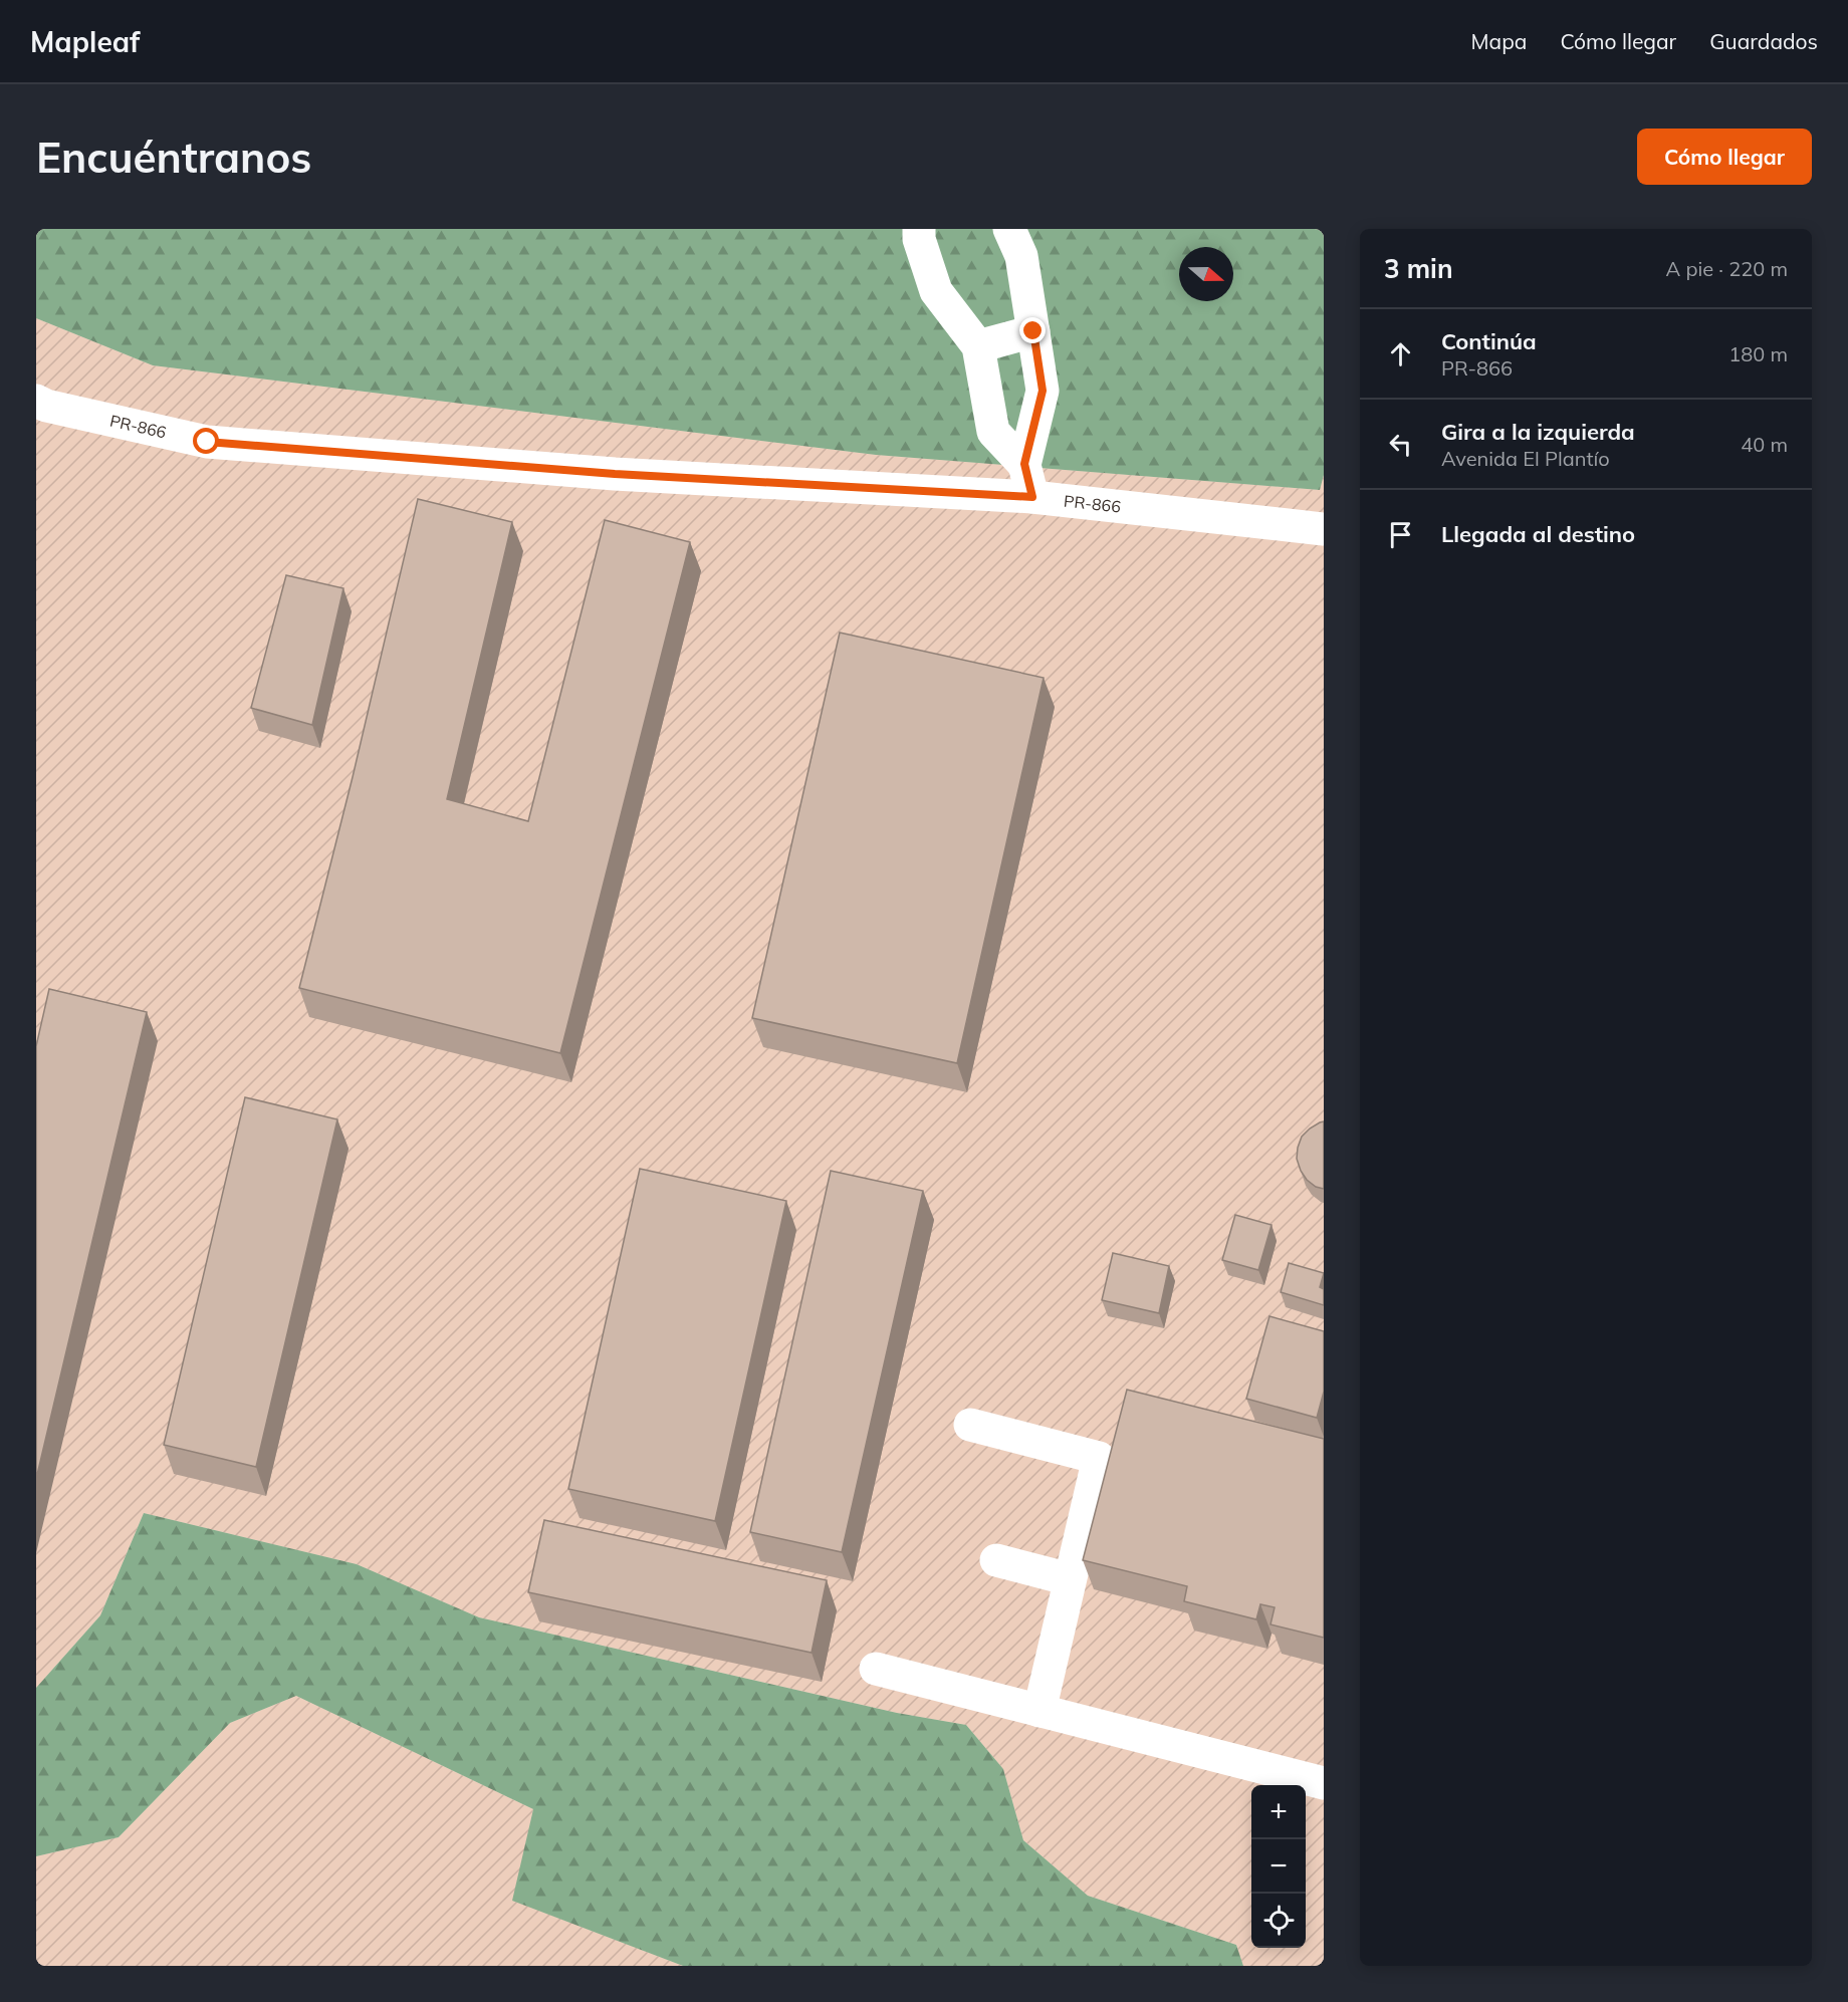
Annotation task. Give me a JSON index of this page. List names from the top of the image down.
{
  "streets": {
    "street": ["PR-866"]
  },
  "north": "right",
  "page": {
    "header": "Mapleaf",
    "nav": ["Mapa", "Cómo llegar", "Guardados"],
    "buttons": "Cómo llegar",
    "title": "Encuéntranos",
    "heading": ["3 min", "A pie · 220 m"],
    "list": [
      ["Continúa", "PR-866", "180 m"],
      ["Gira a la izquierda", "Avenida El Plantío", "40 m"],
      "Llegada al destino"
    ],
    "map_buttons": ["+", "−"]
  }
}
